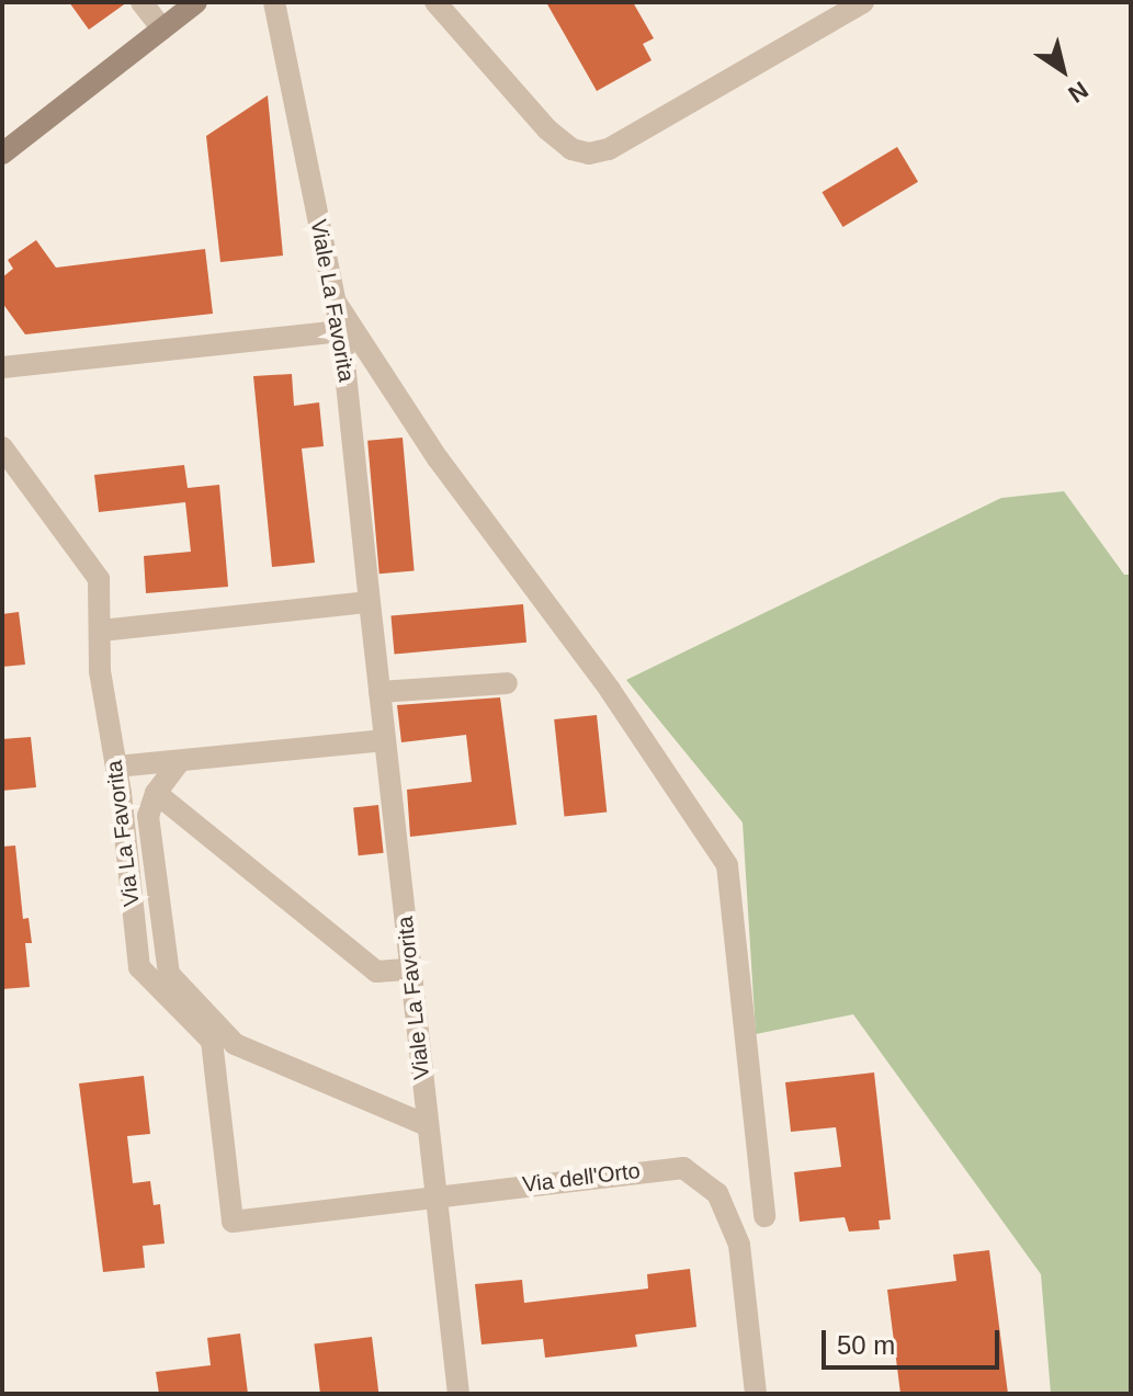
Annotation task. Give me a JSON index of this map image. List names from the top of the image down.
{
  "streets": {
    "street": ["Viale La Favorita", "Via La Favorita", "Via dell'Orto"]
  },
  "crossings": [
    ["Viale La Favorita", "Via dell'Orto"],
    ["Via La Favorita", "Via dell'Orto"]
  ],
  "scale_bar": "50 m",
  "north": "bottom right"
}
